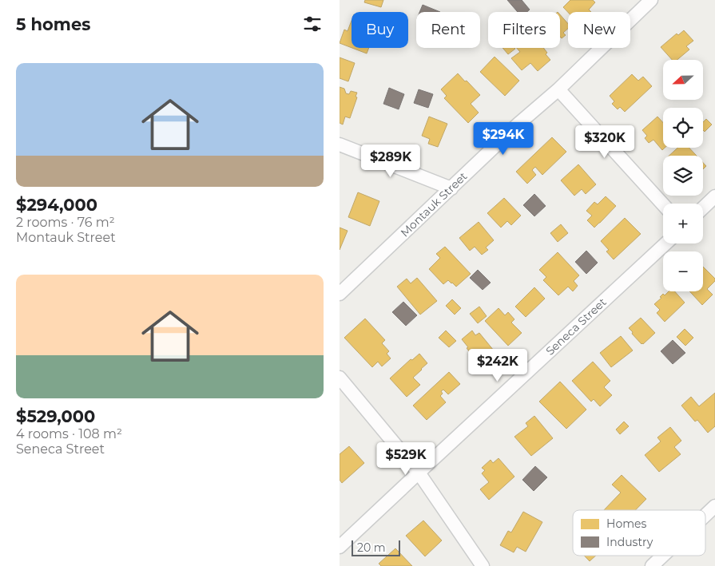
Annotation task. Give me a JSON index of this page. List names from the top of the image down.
{
  "streets": {
    "street": ["Montauk Street", "Seneca Street"]
  },
  "legend": ["Homes", "Industry"],
  "scale_bar": "20 m",
  "north": "left",
  "page": {
    "heading": "5 homes",
    "chip": [
      "Buy",
      "Rent",
      "Filters",
      "New"
    ],
    "list": [
      {
        "name": "$294,000",
        "note": "2 rooms · 76 m² · Montauk Street"
      },
      {
        "name": "$529,000",
        "note": "4 rooms · 108 m² · Seneca Street"
      }
    ],
    "map_buttons": ["+", "−"],
    "price": [
      "$294K",
      "$320K",
      "$289K",
      "$242K",
      "$529K"
    ],
    "scale": "20 m"
  }
}
